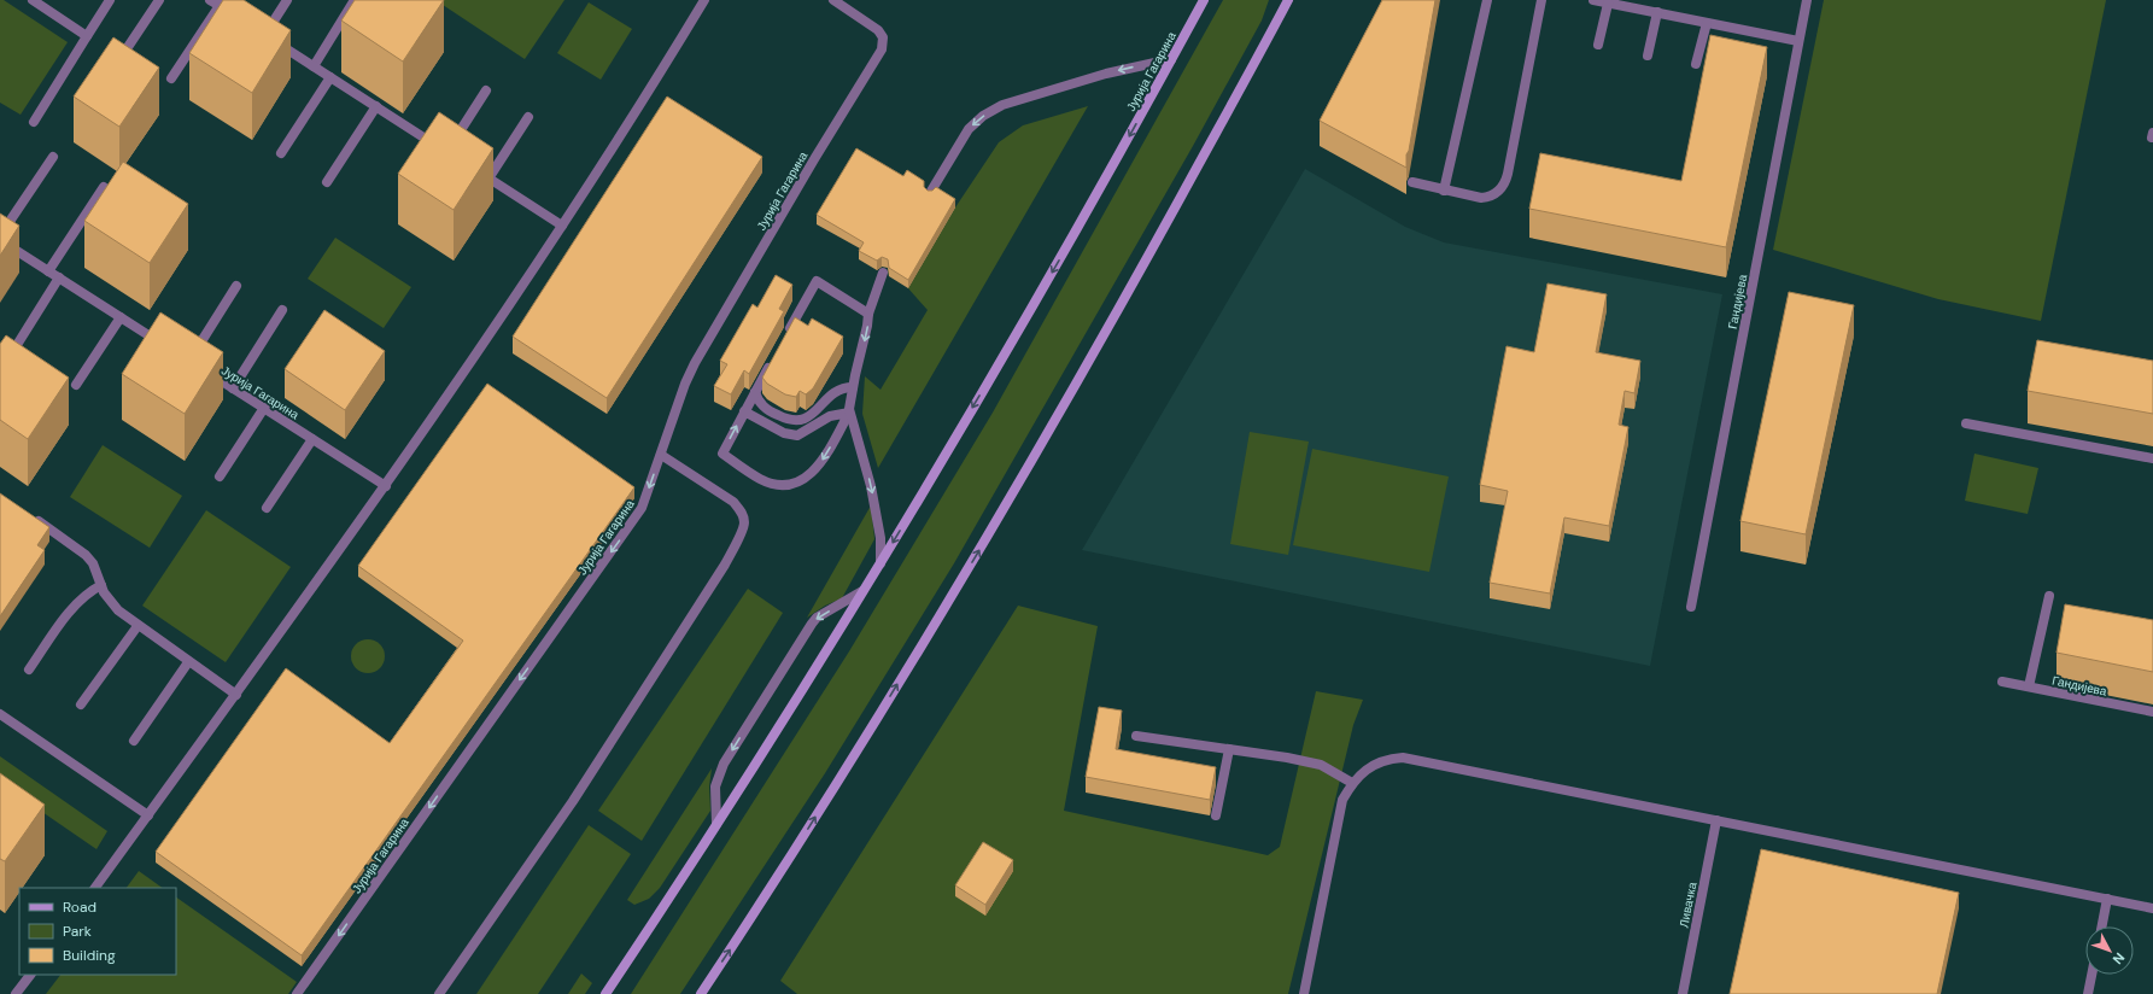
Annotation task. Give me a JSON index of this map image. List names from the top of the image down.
{
  "streets": {
    "main road": ["Јурија Гагарина"],
    "street": ["Гандијева", "Ливачка"]
  },
  "one_way": ["Јурија Гагарина"],
  "legend": ["Road", "Park", "Building"],
  "north": "bottom right"
}
